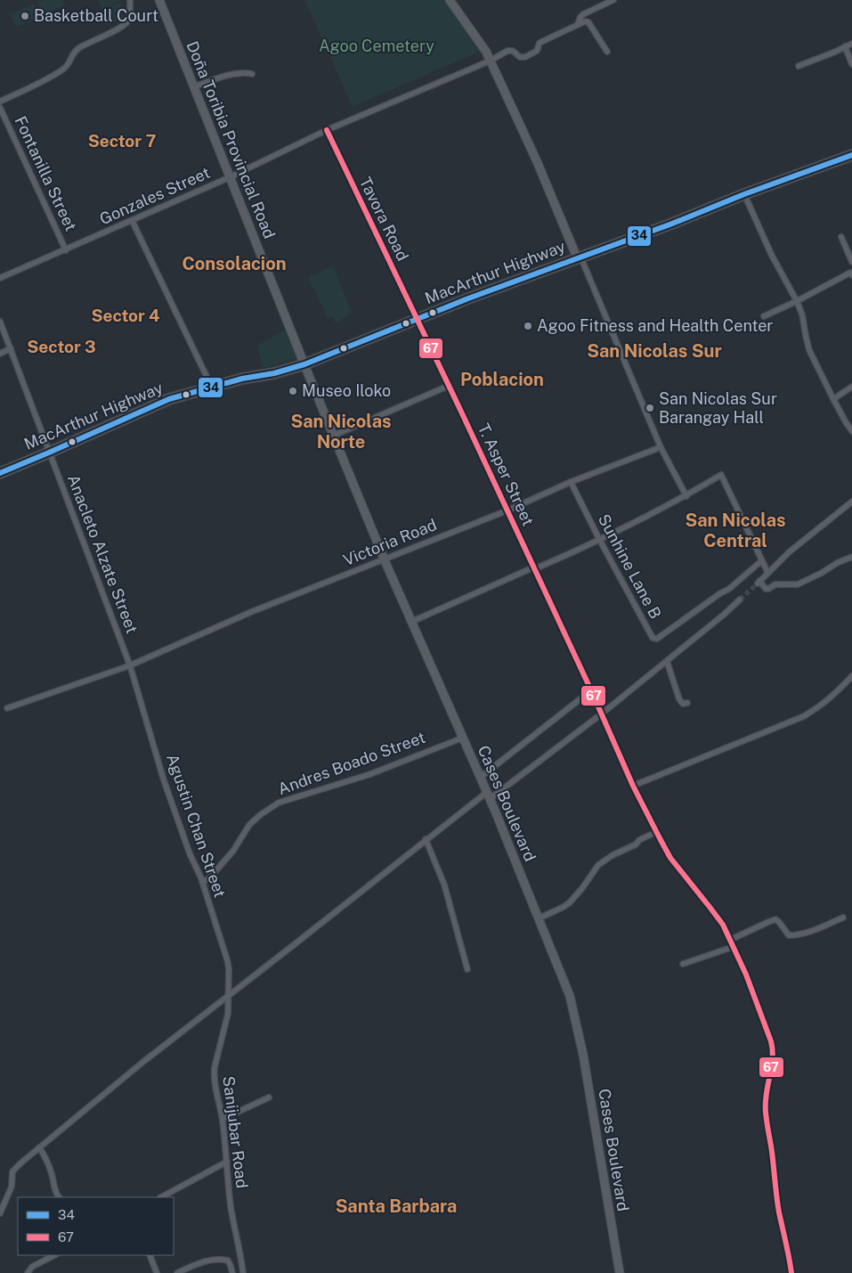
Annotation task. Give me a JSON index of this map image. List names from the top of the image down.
{
  "streets": {
    "highway": ["MacArthur Highway"],
    "street": [
      "Doña Toribia Provincial Road",
      "Fontanilla Street",
      "Gonzales Street",
      "Tavora Road",
      "T. Asper Street",
      "Victoria Road",
      "Anacleto Alzate Street",
      "Sunhine Lane B",
      "Andres Boado Street",
      "Cases Boulevard",
      "Agustin Chan Street",
      "Sanijubar Road"
    ]
  },
  "crossings": [
    ["Doña Toribia Provincial Road", "Gonzales Street"],
    ["Doña Toribia Provincial Road", "MacArthur Highway"],
    ["Doña Toribia Provincial Road", "Cases Boulevard"],
    ["Fontanilla Street", "Gonzales Street"],
    ["Gonzales Street", "Tavora Road"],
    ["Tavora Road", "MacArthur Highway"],
    ["Tavora Road", "T. Asper Street"],
    ["MacArthur Highway", "T. Asper Street"],
    ["MacArthur Highway", "Anacleto Alzate Street"],
    ["MacArthur Highway", "Cases Boulevard"],
    ["T. Asper Street", "Victoria Road"],
    ["Victoria Road", "Anacleto Alzate Street"],
    ["Victoria Road", "Sunhine Lane B"],
    ["Victoria Road", "Cases Boulevard"],
    ["Victoria Road", "Agustin Chan Street"],
    ["Anacleto Alzate Street", "Agustin Chan Street"],
    ["Andres Boado Street", "Cases Boulevard"],
    ["Andres Boado Street", "Agustin Chan Street"],
    ["Agustin Chan Street", "Sanijubar Road"]
  ],
  "districts": [
    "Sector 7",
    "Consolacion",
    "Sector 4",
    "Sector 3",
    "San Nicolas Sur",
    "Poblacion",
    "San Nicolas Norte",
    "San Nicolas Central",
    "Santa Barbara"
  ],
  "parks": ["Agoo Cemetery"],
  "places": [
    "Basketball Court",
    "Agoo Fitness and Health Center",
    "Museo Iloko",
    "San Nicolas Sur Barangay Hall"
  ],
  "lines": ["transit line 67", "transit line 34"],
  "legend": ["34", "67"]
}
